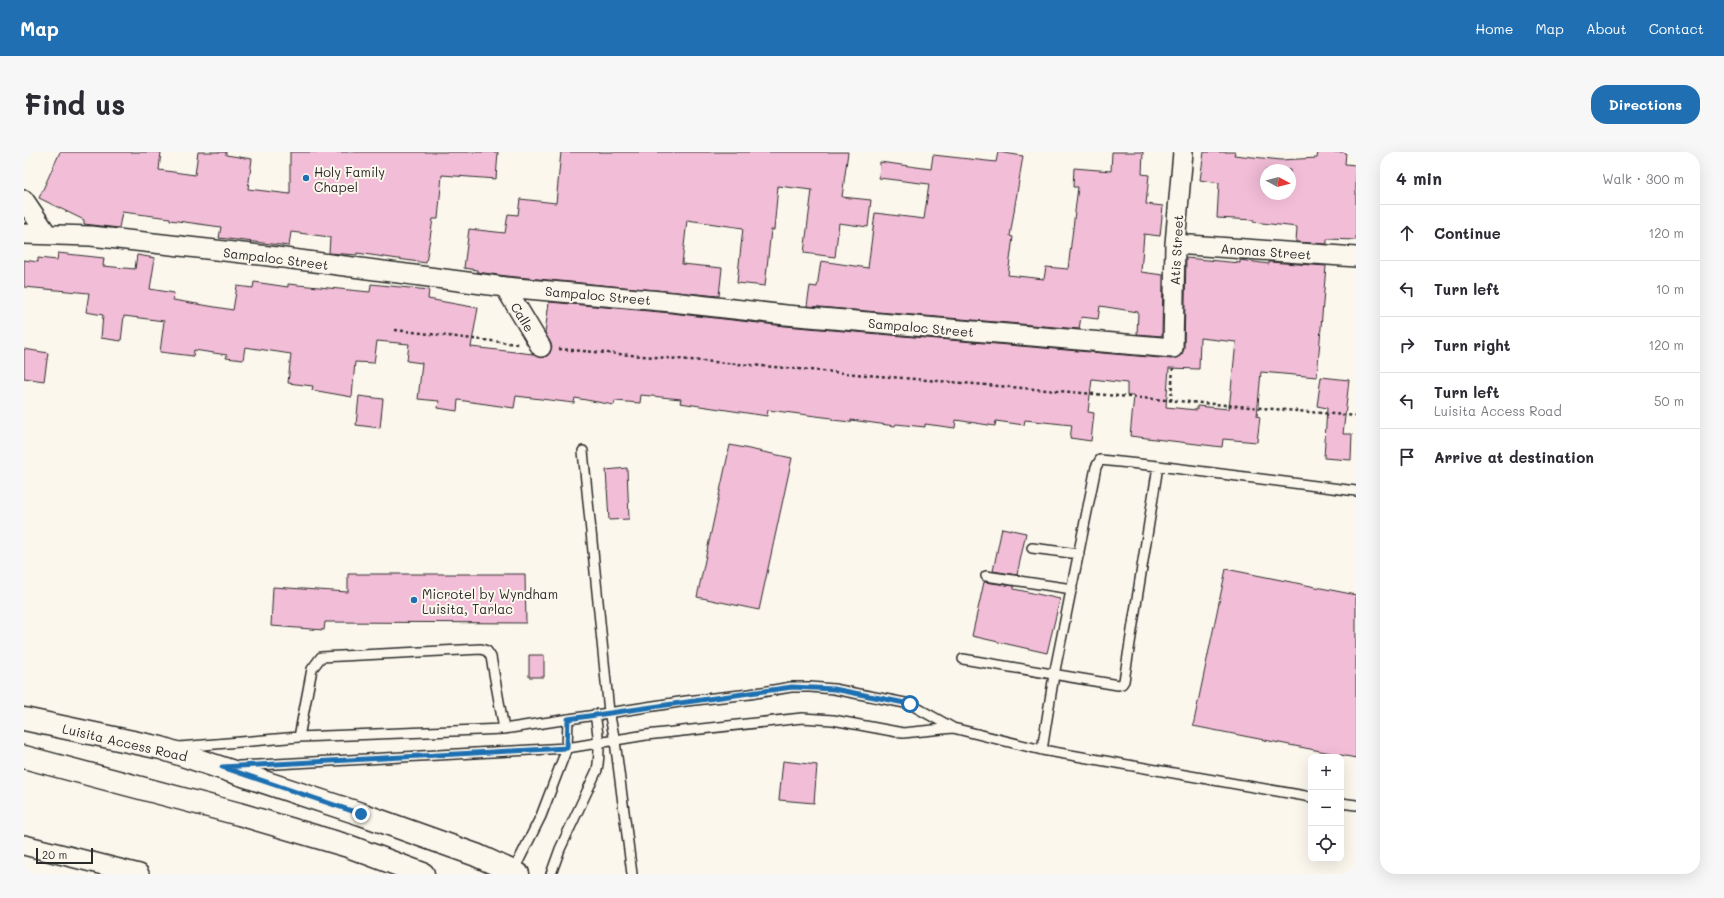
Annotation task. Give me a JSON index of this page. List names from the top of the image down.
{
  "streets": {
    "main road": ["Luisita Access Road"],
    "street": [
      "Atis Street",
      "Anonas Street",
      "Sampaloc Street",
      "Calle"
    ]
  },
  "crossings": [
    ["Atis Street", "Anonas Street"],
    ["Atis Street", "Sampaloc Street"],
    ["Sampaloc Street", "Calle"]
  ],
  "places": ["Holy Family Chapel", "Microtel by Wyndham Luisita, Tarlac"],
  "scale_bar": "20 m",
  "north": "right",
  "page": {
    "header": "Map",
    "nav": [
      "Home",
      "Map",
      "About",
      "Contact"
    ],
    "buttons": "Directions",
    "title": "Find us",
    "heading": ["4 min", "Walk · 300 m"],
    "list": [
      ["Continue", "120 m"],
      ["Turn left", "10 m"],
      ["Turn right", "120 m"],
      ["Turn left", "Luisita Access Road", "50 m"],
      "Arrive at destination"
    ],
    "map_buttons": ["+", "−"],
    "scale": "20 m"
  }
}
